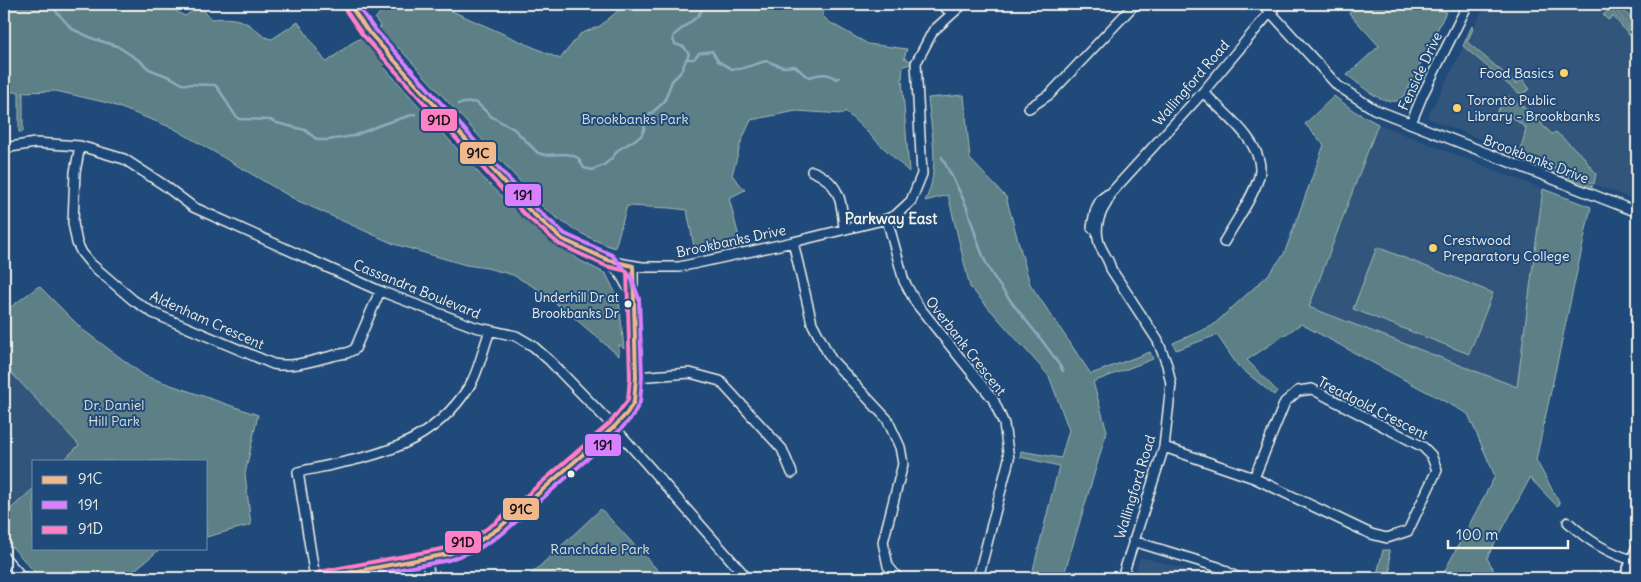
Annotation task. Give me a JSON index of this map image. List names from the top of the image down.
{
  "streets": {
    "street": [
      "Fenside Drive",
      "Wallingford Road",
      "Brookbanks Drive",
      "Cassandra Boulevard",
      "Aldenham Crescent",
      "Overbank Crescent",
      "Treadgold Crescent"
    ]
  },
  "crossings": [
    ["Fenside Drive", "Brookbanks Drive"],
    ["Wallingford Road", "Brookbanks Drive"],
    ["Wallingford Road", "Treadgold Crescent"],
    ["Brookbanks Drive", "Overbank Crescent"],
    ["Cassandra Boulevard", "Aldenham Crescent"]
  ],
  "districts": ["Parkway East"],
  "parks": ["Brookbanks Park", "Dr. Daniel Hill Park", "Ranchdale Park"],
  "places": [
    "Food Basics",
    "Toronto Public Library - Brookbanks",
    "Crestwood Preparatory College",
    "Underhill Dr at Brookbanks Dr"
  ],
  "lines": ["transit line 91C", "transit line 191", "transit line 91D"],
  "legend": ["91C", "191", "91D"],
  "scale_bar": "100 m"
}
